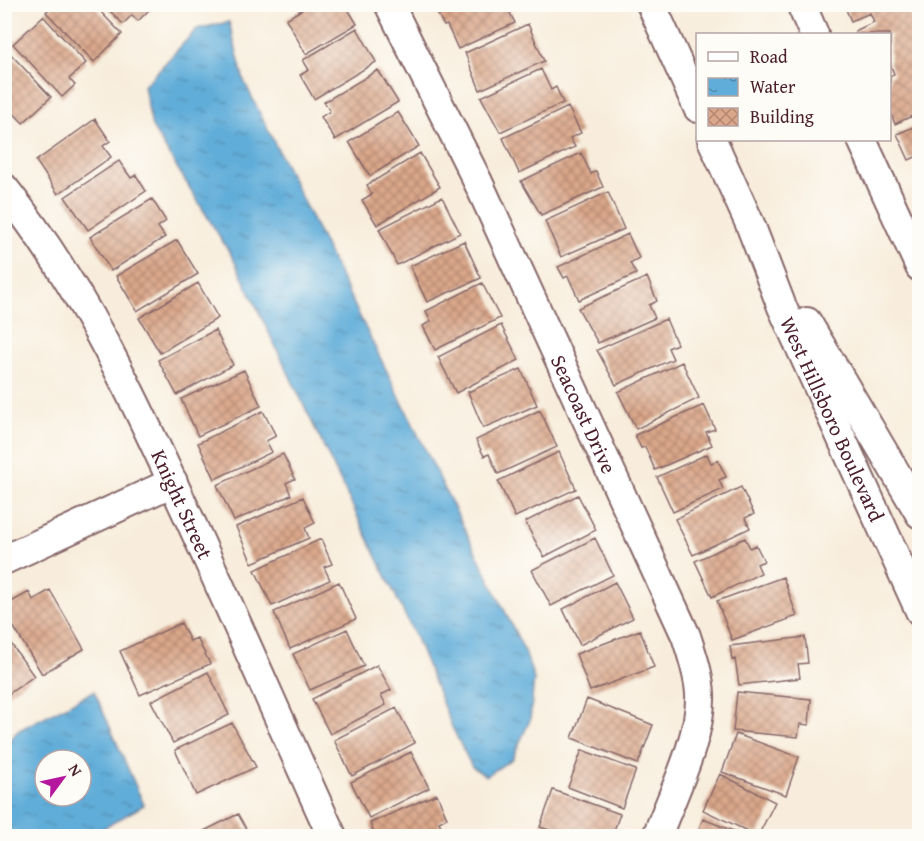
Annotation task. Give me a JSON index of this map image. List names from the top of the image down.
{
  "streets": {
    "street": ["Seacoast Drive", "West Hillsboro Boulevard", "Knight Street"]
  },
  "legend": ["Road", "Water", "Building"],
  "north": "top right"
}
